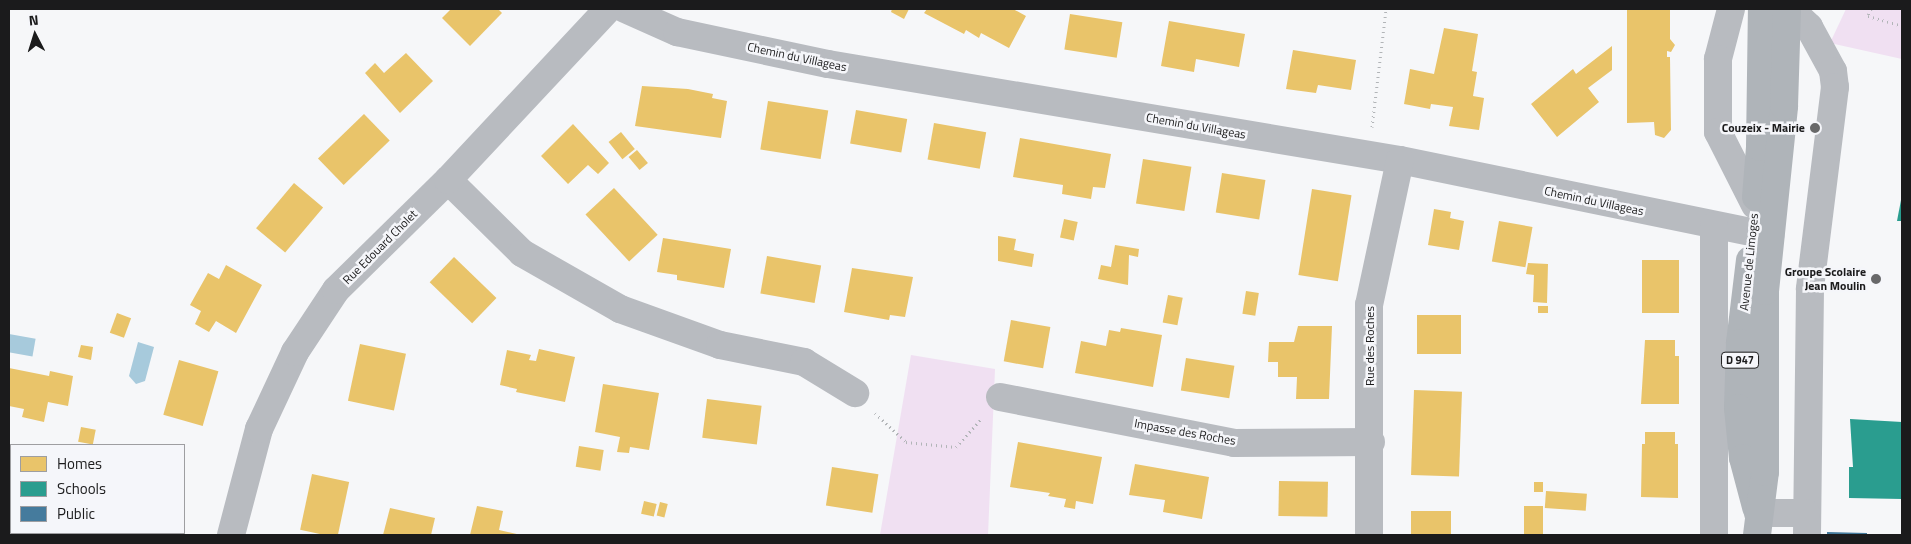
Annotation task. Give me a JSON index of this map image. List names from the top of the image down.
{
  "streets": {
    "main road": ["Avenue de Limoges", "D 947"],
    "street": [
      "Chemin du Villageas",
      "Rue Edouard Cholet",
      "Rue des Roches",
      "Impasse des Roches"
    ]
  },
  "crossings": [
    ["Chemin du Villageas", "Avenue de Limoges"],
    ["Chemin du Villageas", "Rue des Roches"],
    ["Chemin du Villageas", "D 947"],
    ["Avenue de Limoges", "D 947"],
    ["Rue des Roches", "Impasse des Roches"]
  ],
  "places": ["Couzeix - Mairie", "Groupe Scolaire Jean Moulin"],
  "legend": ["Homes", "Schools", "Public"],
  "north": "top"
}
